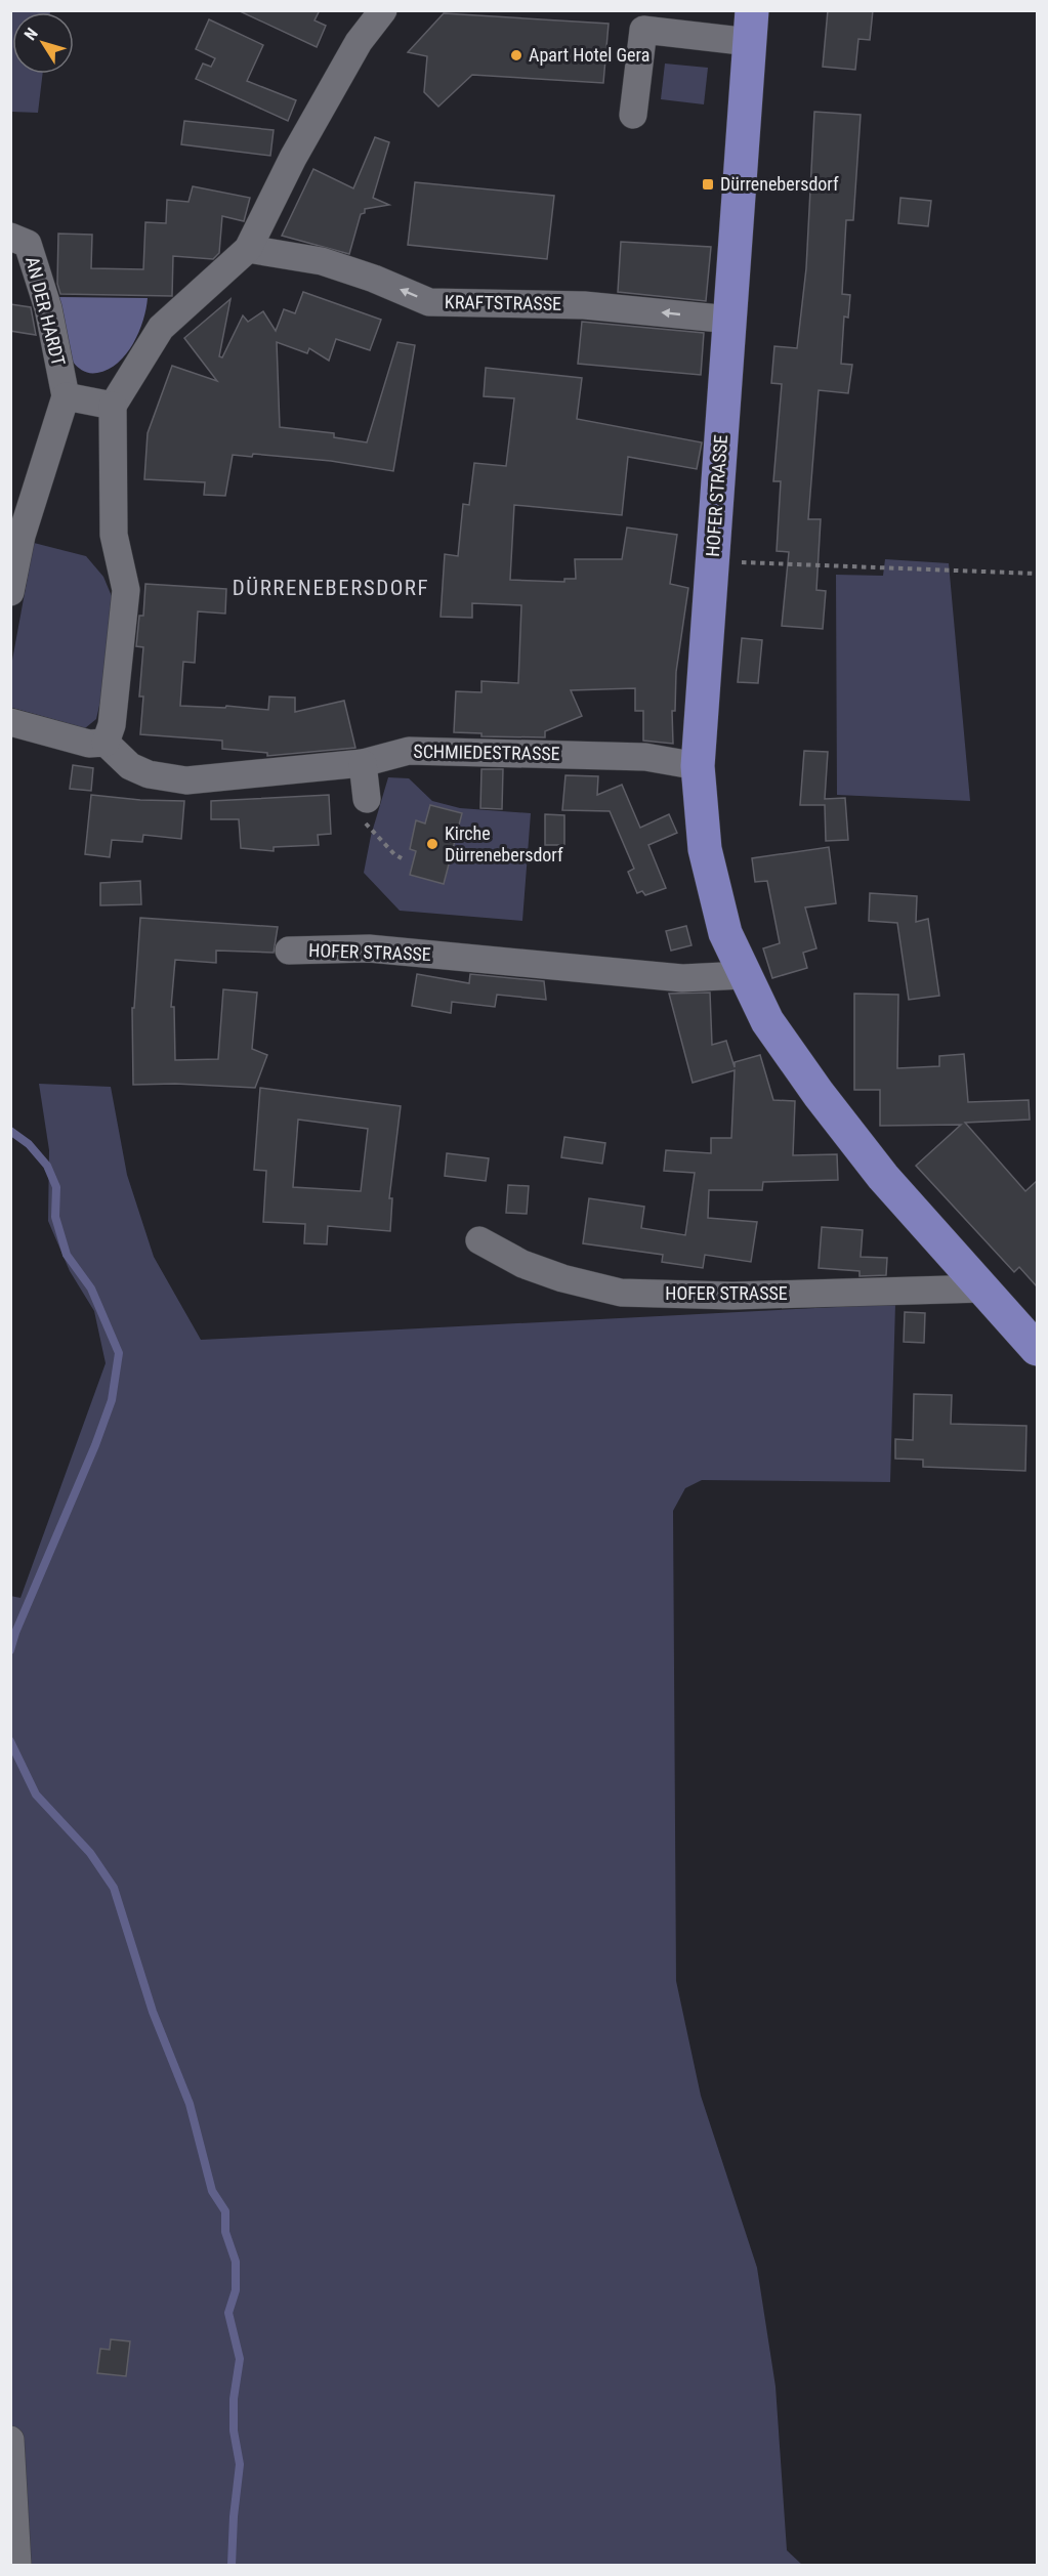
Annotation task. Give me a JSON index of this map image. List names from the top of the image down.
{
  "streets": {
    "main road": ["HOFER STRASSE"],
    "street": ["KRAFTSTRASSE", "AN DER HARDT", "SCHMIEDESTRASSE"]
  },
  "crossings": [
    ["KRAFTSTRASSE", "HOFER STRASSE"],
    ["HOFER STRASSE", "SCHMIEDESTRASSE"]
  ],
  "one_way": ["KRAFTSTRASSE"],
  "districts": ["DÜRRENEBERSDORF"],
  "places": {
    "other": ["Apart Hotel Gera", "Kirche Dürrenebersdorf"],
    "transit": ["Dürrenebersdorf"]
  },
  "north": "top left"
}
